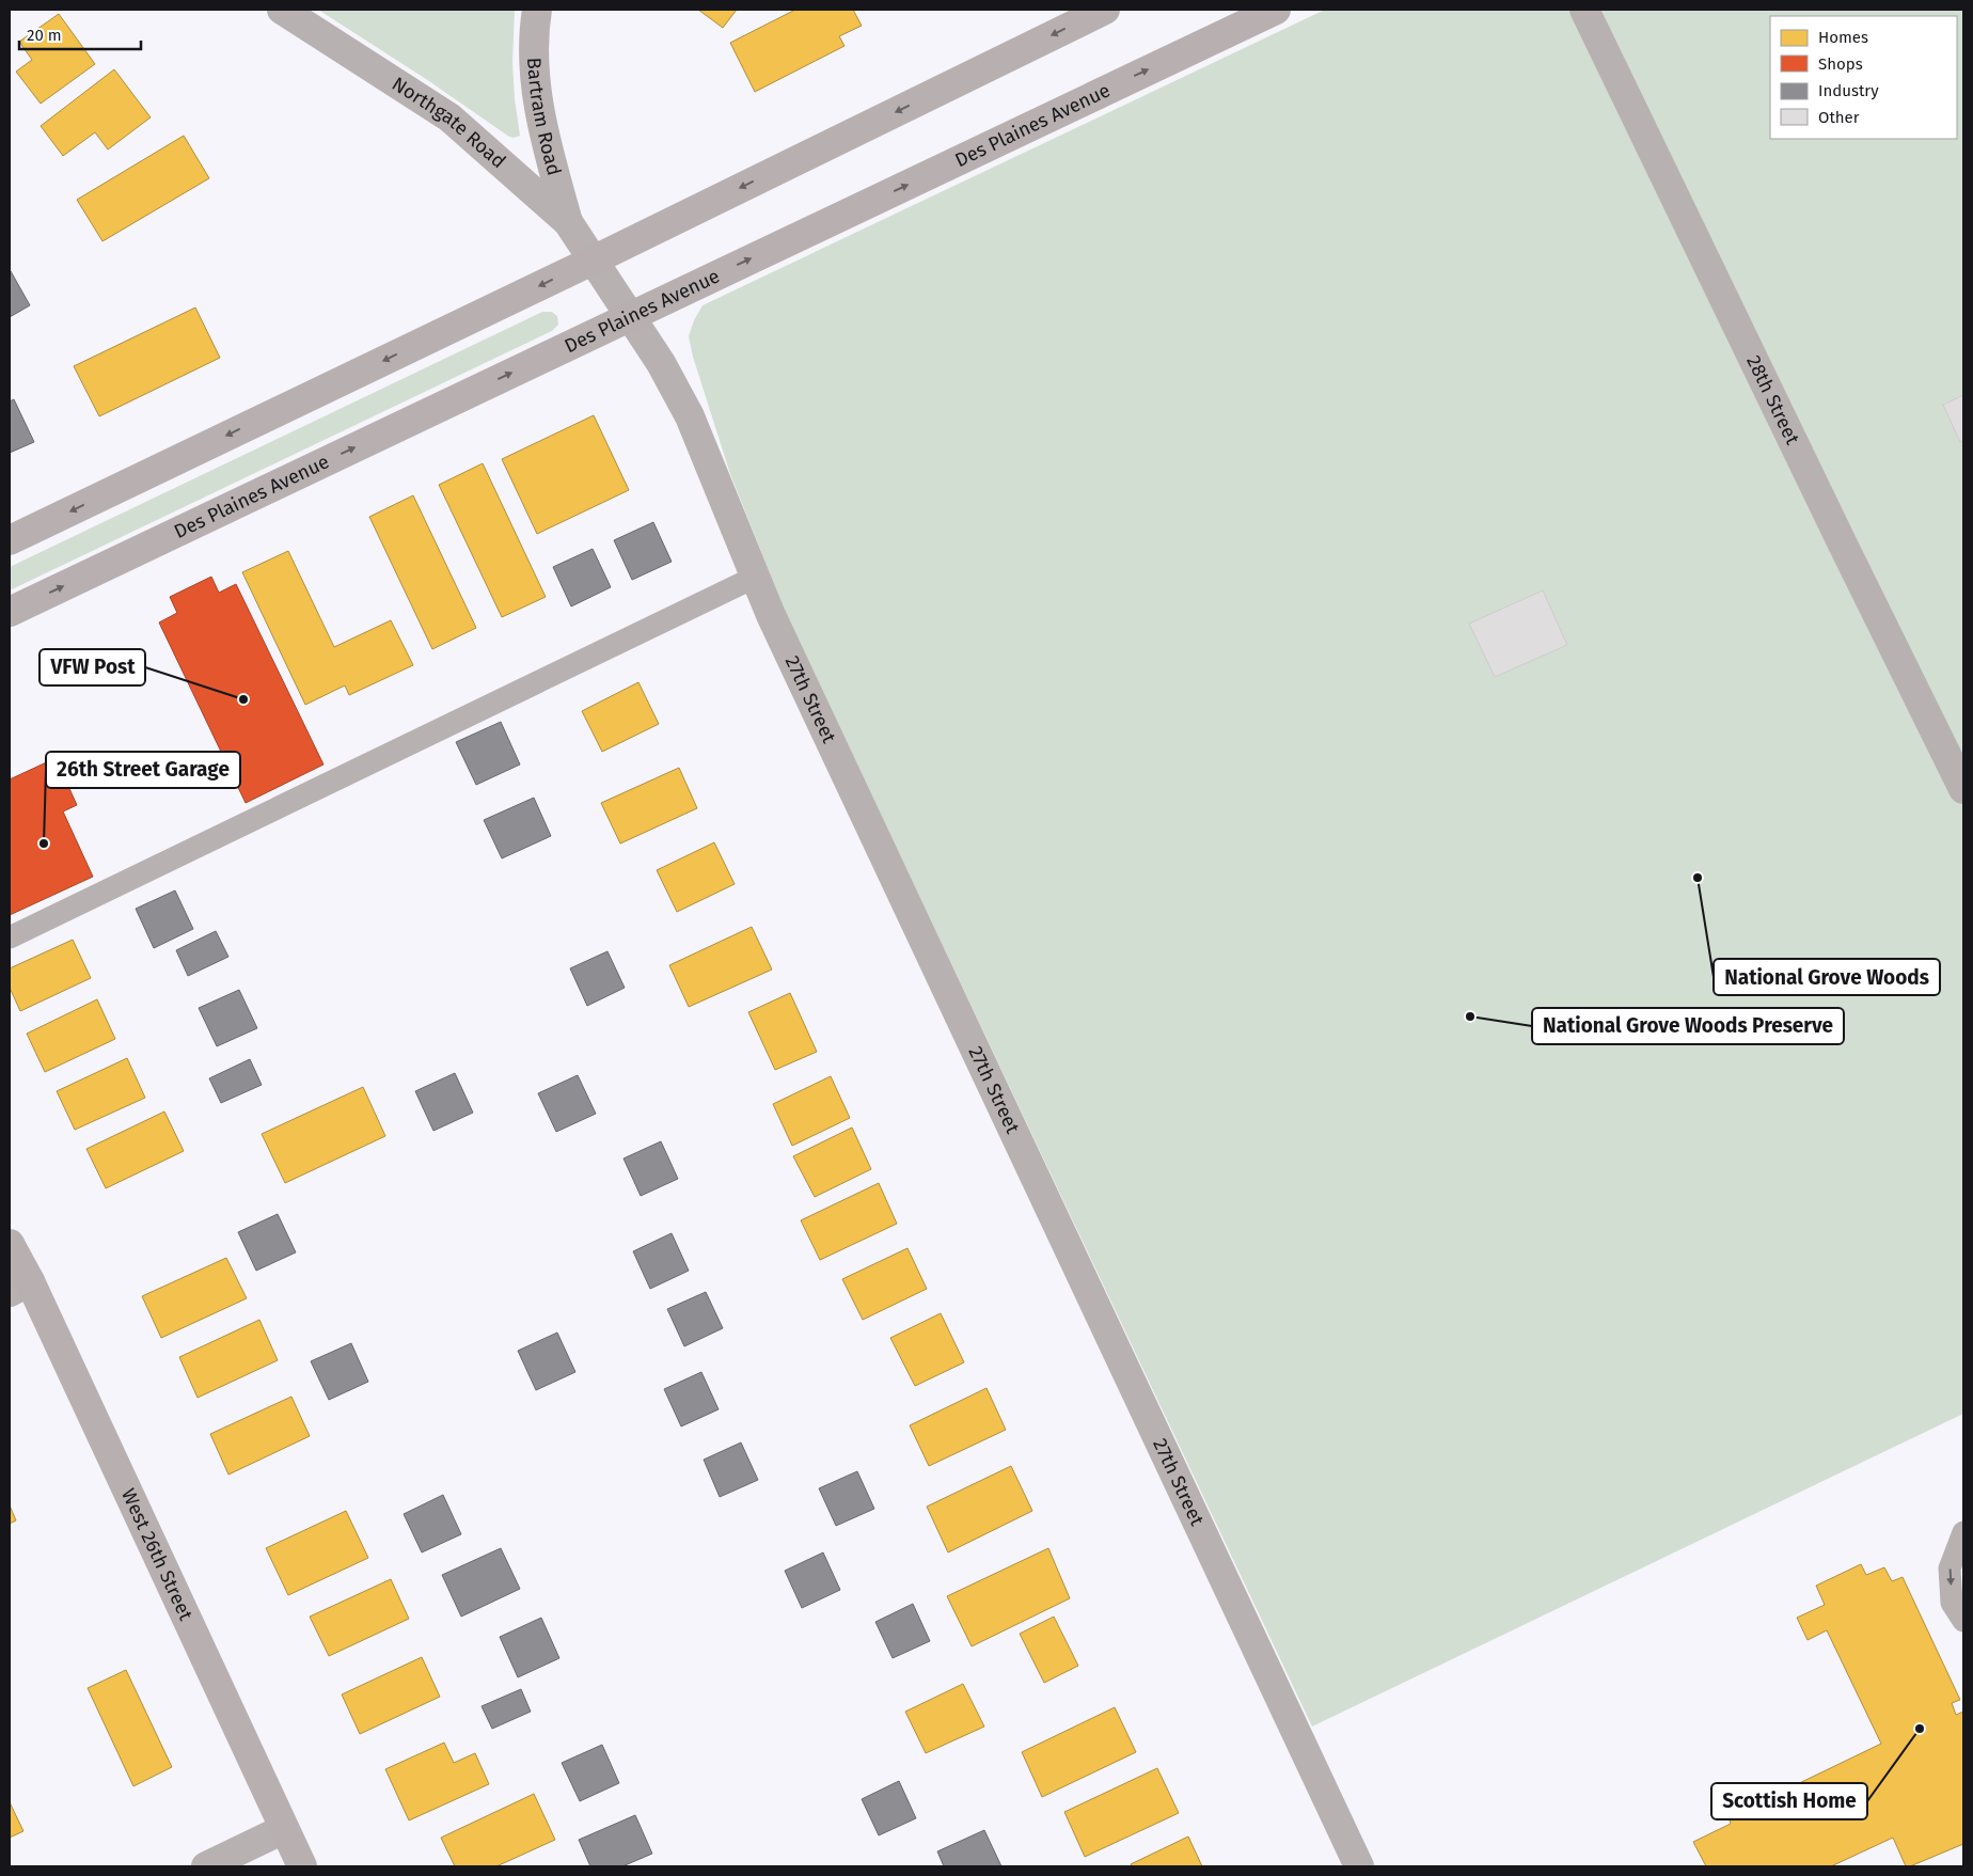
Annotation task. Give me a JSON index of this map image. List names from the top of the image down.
{
  "streets": {
    "street": [
      "Bartram Road",
      "Northgate Road",
      "Des Plaines Avenue",
      "28th Street",
      "27th Street",
      "West 26th Street"
    ]
  },
  "crossings": [
    ["Bartram Road", "Northgate Road"],
    ["Des Plaines Avenue", "27th Street"]
  ],
  "places": [
    "VFW Post",
    "26th Street Garage",
    "National Grove Woods",
    "National Grove Woods Preserve",
    "Scottish Home"
  ],
  "legend": [
    "Homes",
    "Shops",
    "Industry",
    "Other"
  ],
  "scale_bar": "20 m"
}
